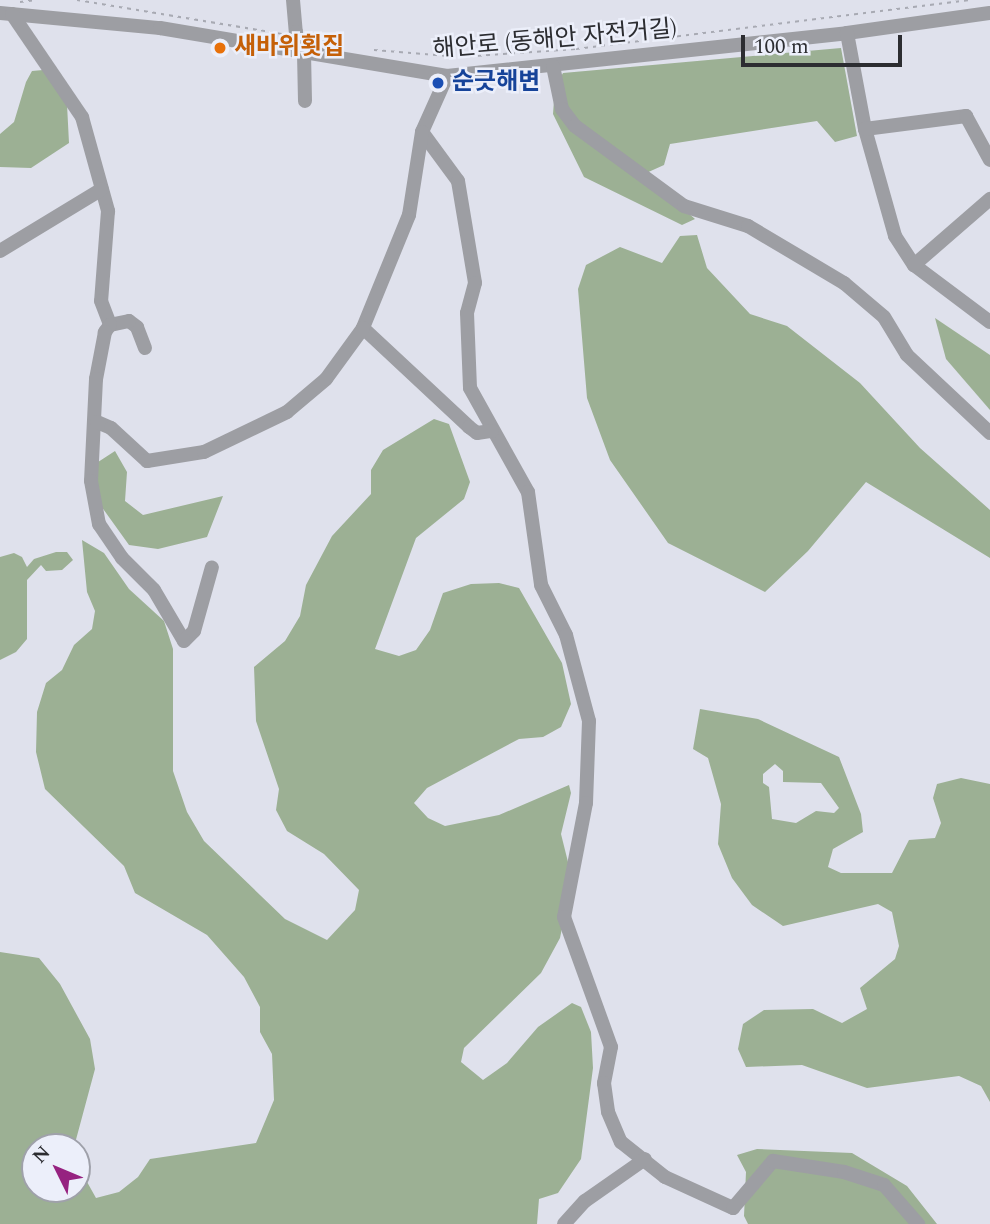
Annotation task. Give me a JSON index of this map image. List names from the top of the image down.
{
  "streets": {
    "street": ["해안로 (동해안 자전거길)"]
  },
  "places": ["새바위횟집", "순긋해변"],
  "scale_bar": "100 m",
  "north": "top left"
}
